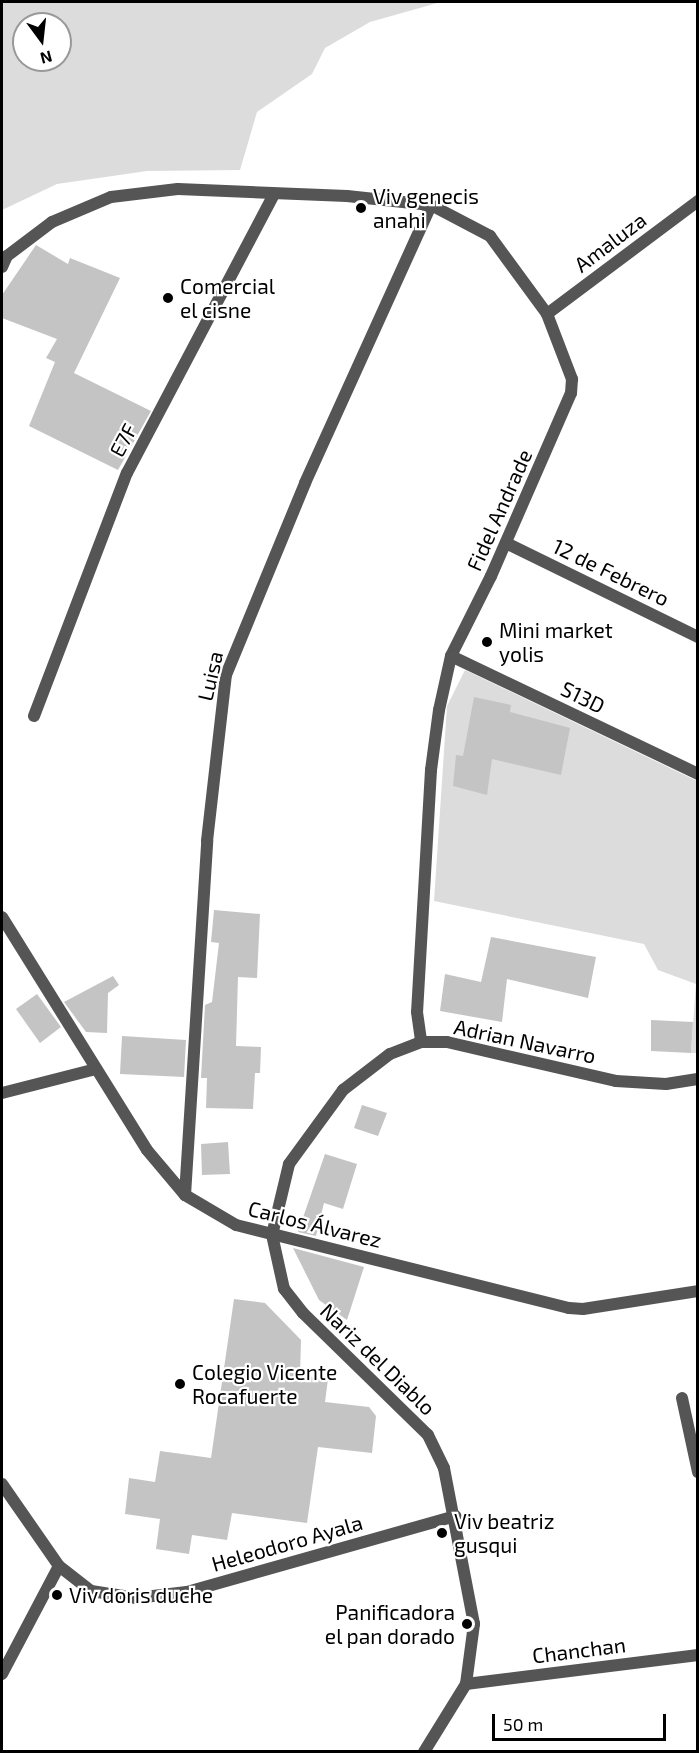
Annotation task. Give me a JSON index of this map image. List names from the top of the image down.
{
  "streets": {
    "street": [
      "Amaluza",
      "E7F",
      "Fidel Andrade",
      "12 de Febrero",
      "Luisa",
      "S13D",
      "Adrian Navarro",
      "Carlos Álvarez",
      "Nariz del Diablo",
      "Heleodoro Ayala",
      "Chanchan"
    ]
  },
  "crossings": [
    ["Amaluza", "Fidel Andrade"],
    ["E7F", "Fidel Andrade"],
    ["Fidel Andrade", "12 de Febrero"],
    ["Fidel Andrade", "Luisa"],
    ["Fidel Andrade", "S13D"],
    ["Fidel Andrade", "Adrian Navarro"],
    ["Luisa", "Carlos Álvarez"],
    ["Adrian Navarro", "Carlos Álvarez"],
    ["Adrian Navarro", "Nariz del Diablo"],
    ["Carlos Álvarez", "Nariz del Diablo"],
    ["Nariz del Diablo", "Heleodoro Ayala"],
    ["Nariz del Diablo", "Chanchan"]
  ],
  "places": [
    "Viv genecis anahi",
    "Comercial el cisne",
    "Mini market yolis",
    "Colegio Vicente Rocafuerte",
    "Viv beatriz gusqui",
    "Viv doris duche",
    "Panificadora el pan dorado"
  ],
  "scale_bar": "50 m",
  "north": "bottom"
}
